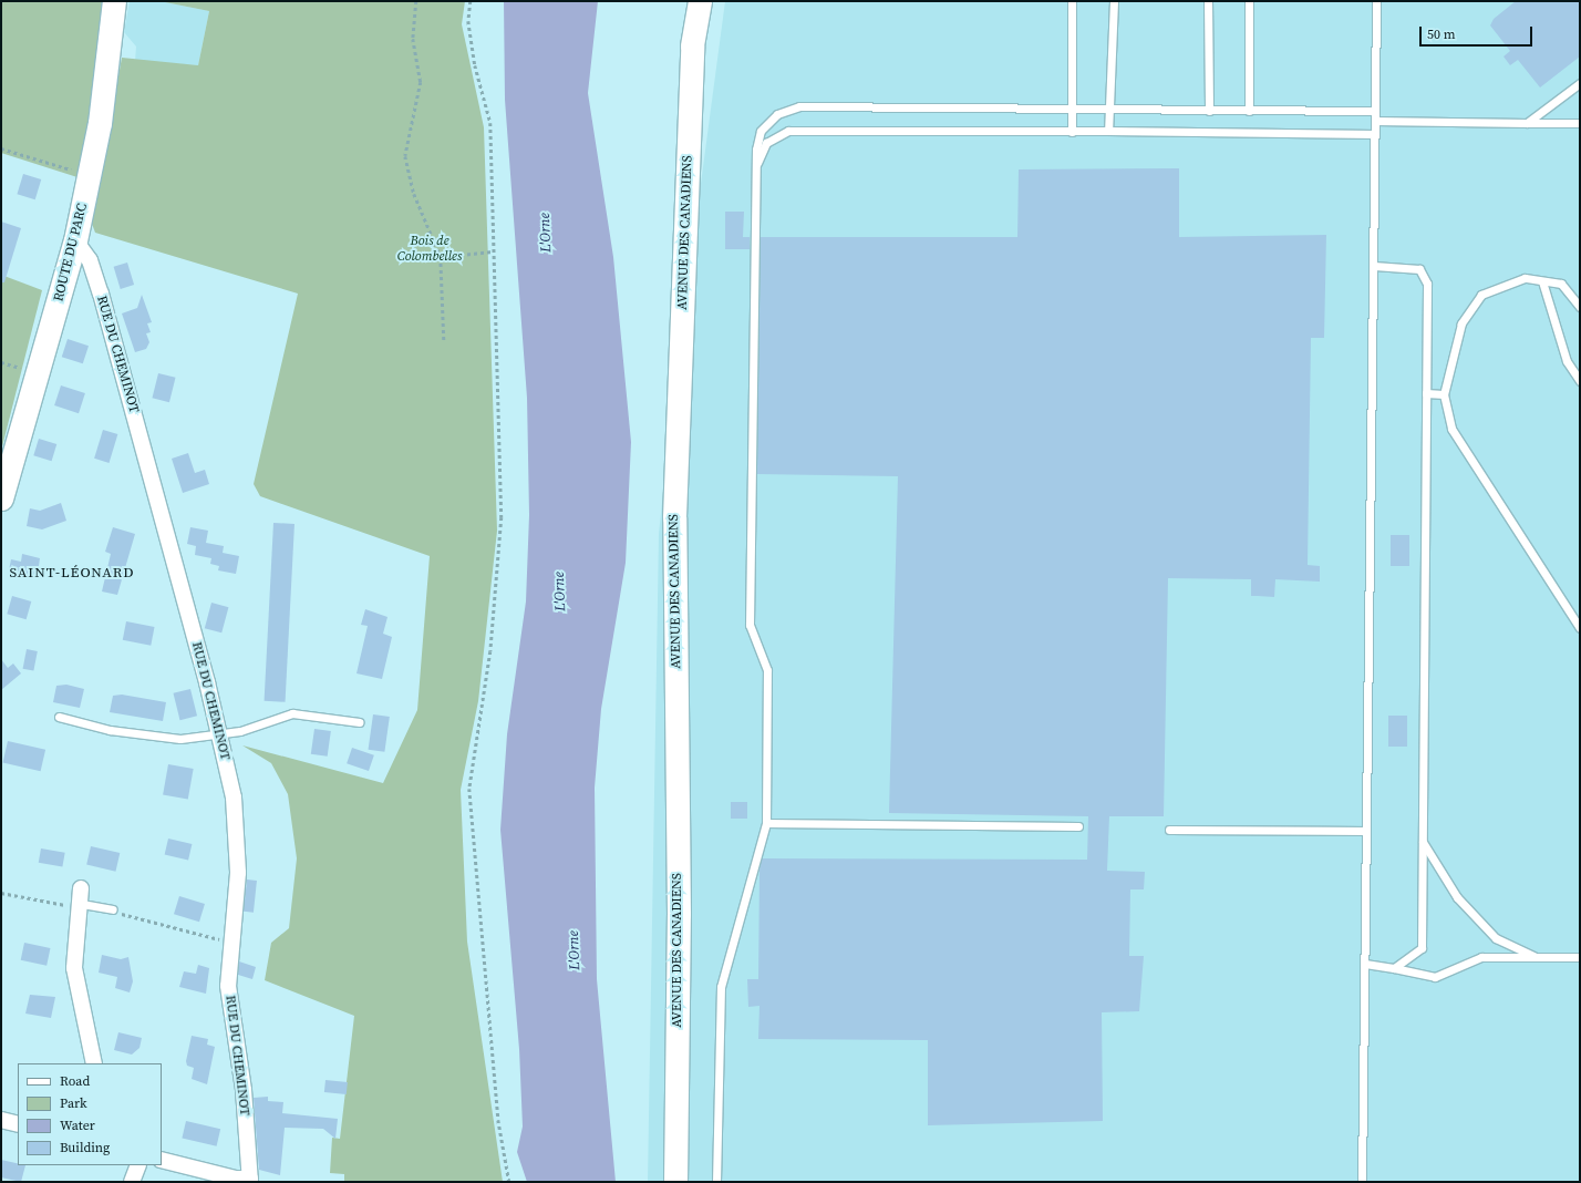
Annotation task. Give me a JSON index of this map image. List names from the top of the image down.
{
  "streets": {
    "street": ["AVENUE DES CANADIENS", "ROUTE DU PARC", "RUE DU CHEMINOT"]
  },
  "crossings": [
    ["ROUTE DU PARC", "RUE DU CHEMINOT"]
  ],
  "districts": ["SAINT-LÉONARD"],
  "water": ["L'Orne"],
  "parks": ["Bois de Colombelles"],
  "legend": [
    "Road",
    "Park",
    "Water",
    "Building"
  ],
  "scale_bar": "50 m"
}
